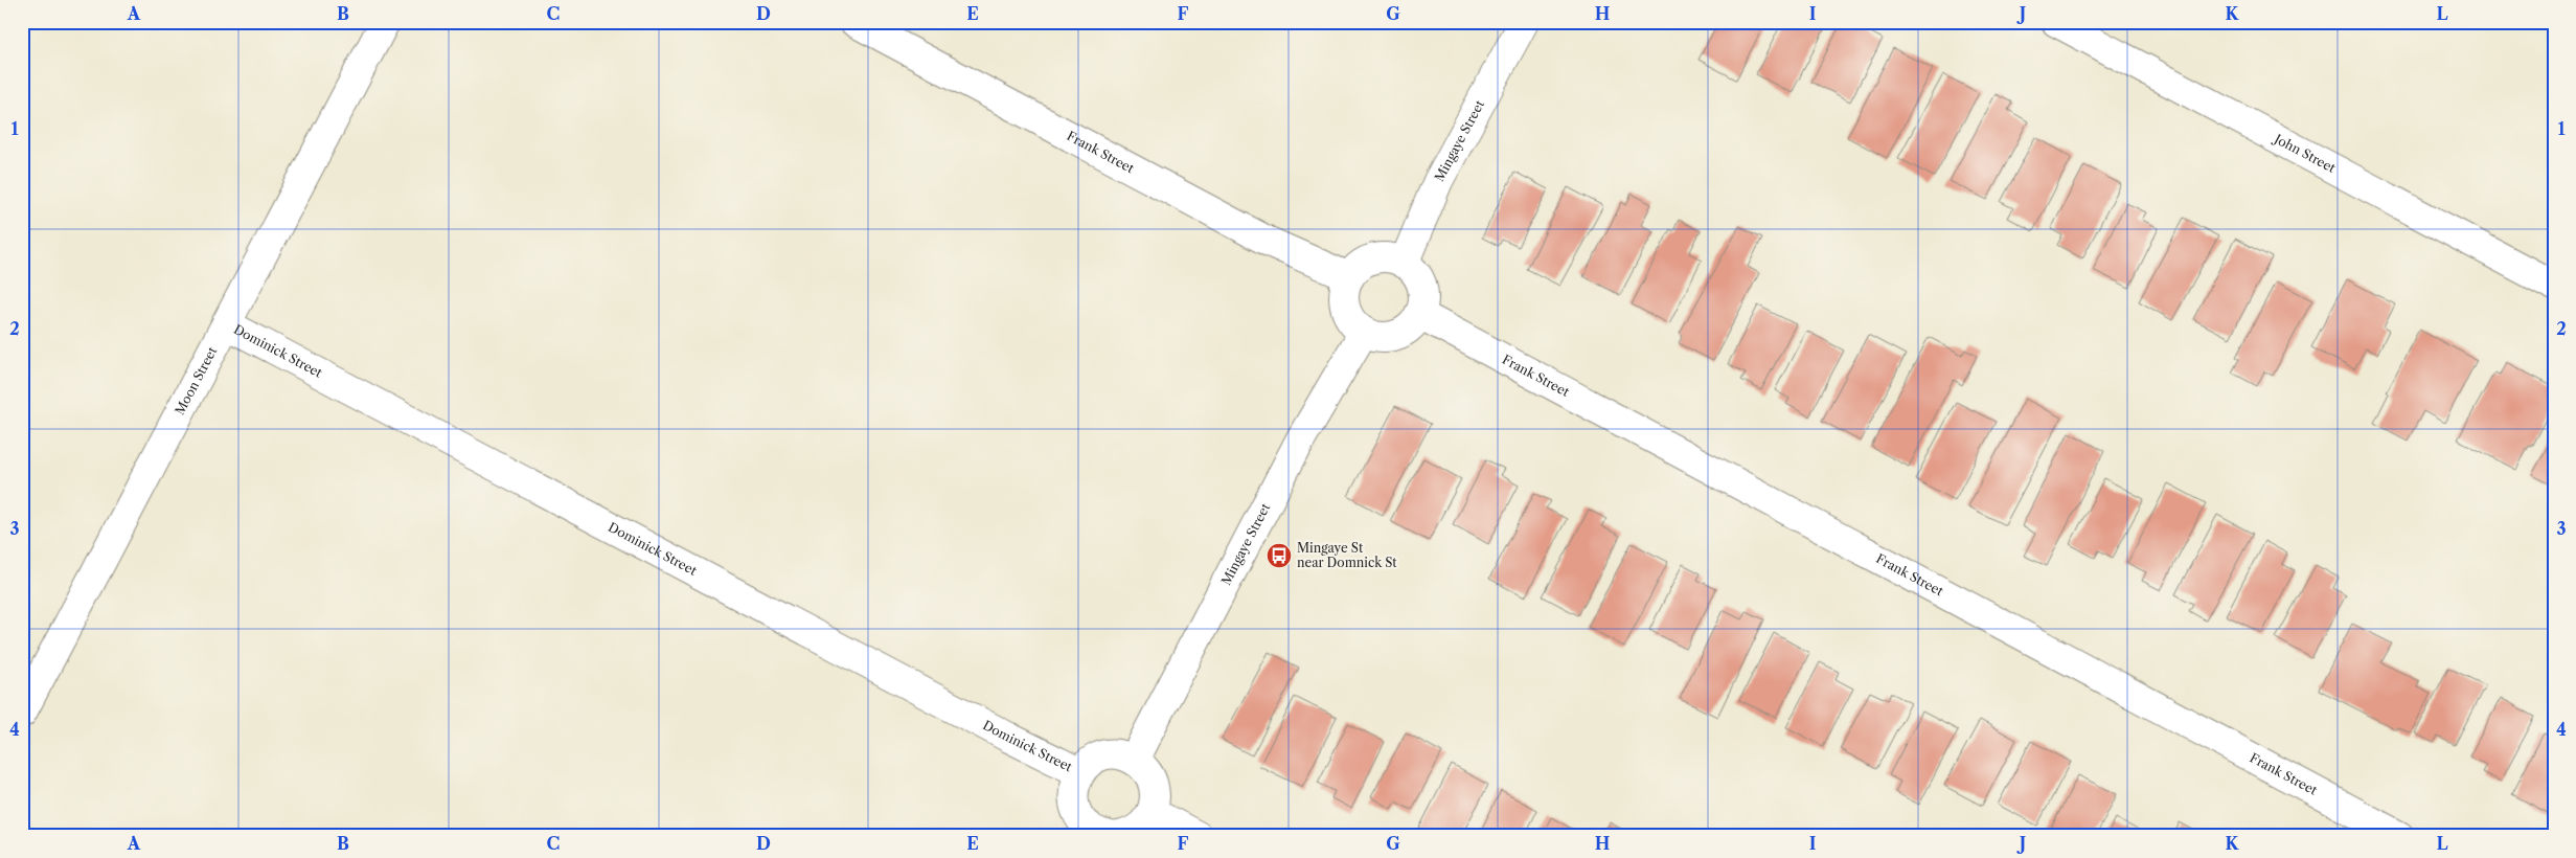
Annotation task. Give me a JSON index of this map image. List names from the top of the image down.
{
  "streets": {
    "street": [
      "Mingaye Street",
      "Frank Street",
      "John Street",
      "Dominick Street",
      "Moon Street"
    ]
  },
  "crossings": [
    ["Mingaye Street", "Frank Street"],
    ["Mingaye Street", "Dominick Street"],
    ["Dominick Street", "Moon Street"]
  ],
  "places": {
    "bus stop": ["Mingaye St near Domnick St"]
  },
  "grid": {
    "columns": [
      "A",
      "B",
      "C",
      "D",
      "E",
      "F",
      "G",
      "H",
      "I",
      "J",
      "K",
      "L"
    ],
    "rows": [
      "1",
      "2",
      "3",
      "4"
    ]
  }
}
